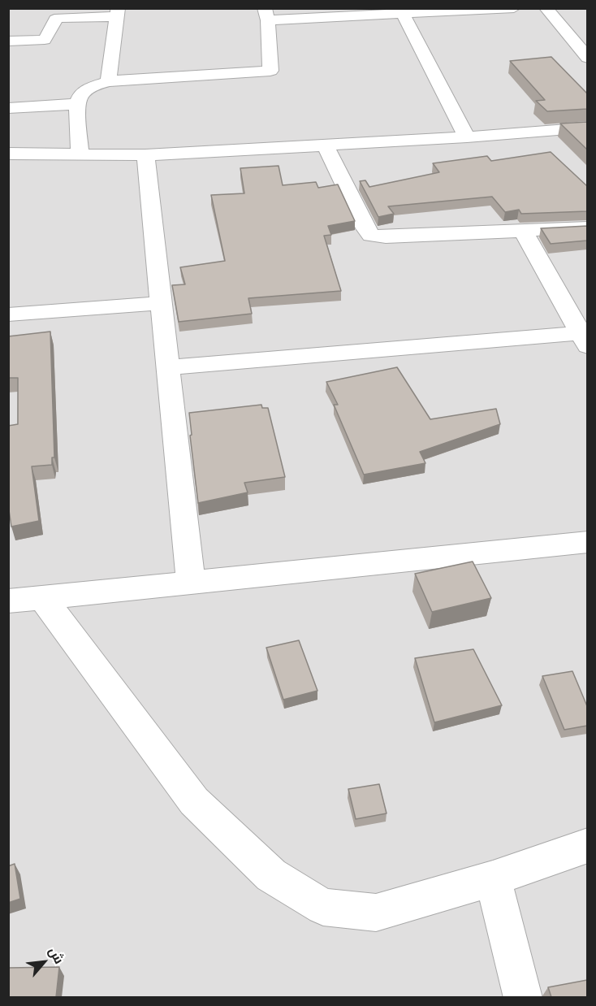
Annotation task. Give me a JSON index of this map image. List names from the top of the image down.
{
  "north": "top right"
}
